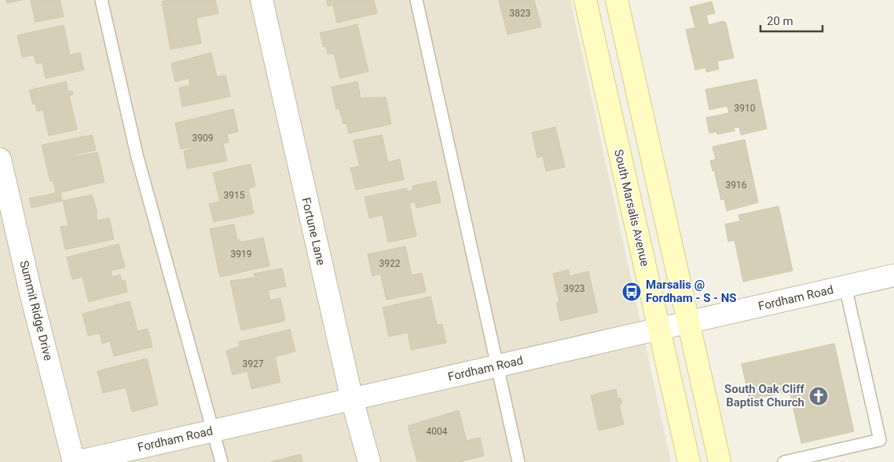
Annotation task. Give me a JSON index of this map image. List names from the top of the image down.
{
  "streets": {
    "main road": ["South Marsalis Avenue"],
    "street": ["Fortune Lane", "Fordham Road", "Summit Ridge Drive"]
  },
  "crossings": [
    ["South Marsalis Avenue", "Fordham Road"],
    ["Fortune Lane", "Fordham Road"],
    ["Fordham Road", "Summit Ridge Drive"]
  ],
  "places": {
    "bus stop": ["Marsalis @ Fordham - S - NS"],
    "church": ["South Oak Cliff Baptist Church"]
  },
  "house_numbers": [
    "3823",
    "3910",
    "3909",
    "3916",
    "3915",
    "3919",
    "3922",
    "3923",
    "3927",
    "4004"
  ],
  "scale_bar": "20 m"
}
